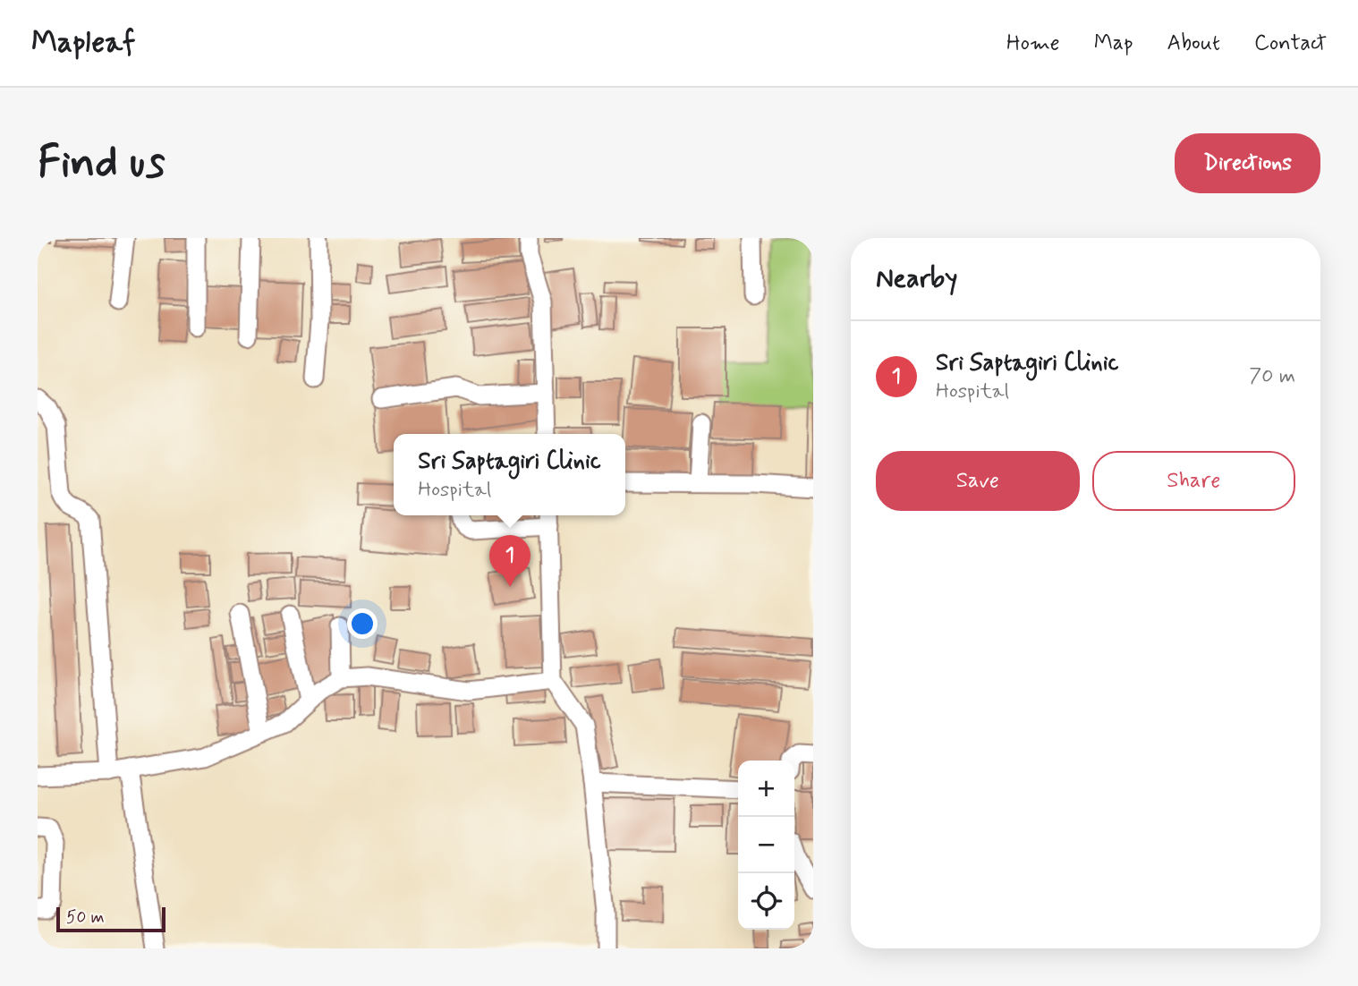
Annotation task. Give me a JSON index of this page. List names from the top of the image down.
{
  "scale_bar": "50 m",
  "page": {
    "header": "Mapleaf",
    "nav": [
      "Home",
      "Map",
      "About",
      "Contact"
    ],
    "buttons": [
      "Directions",
      ["Save", "Share"]
    ],
    "title": "Find us",
    "heading": "Nearby",
    "list": [
      {
        "mark": "1",
        "name": "Sri Saptagiri Clinic",
        "note": "Hospital",
        "value": "70 m"
      }
    ],
    "popup": ["Sri Saptagiri Clinic", "Hospital"],
    "pins": "1",
    "map_buttons": ["+", "−"],
    "scale": "50 m"
  }
}
